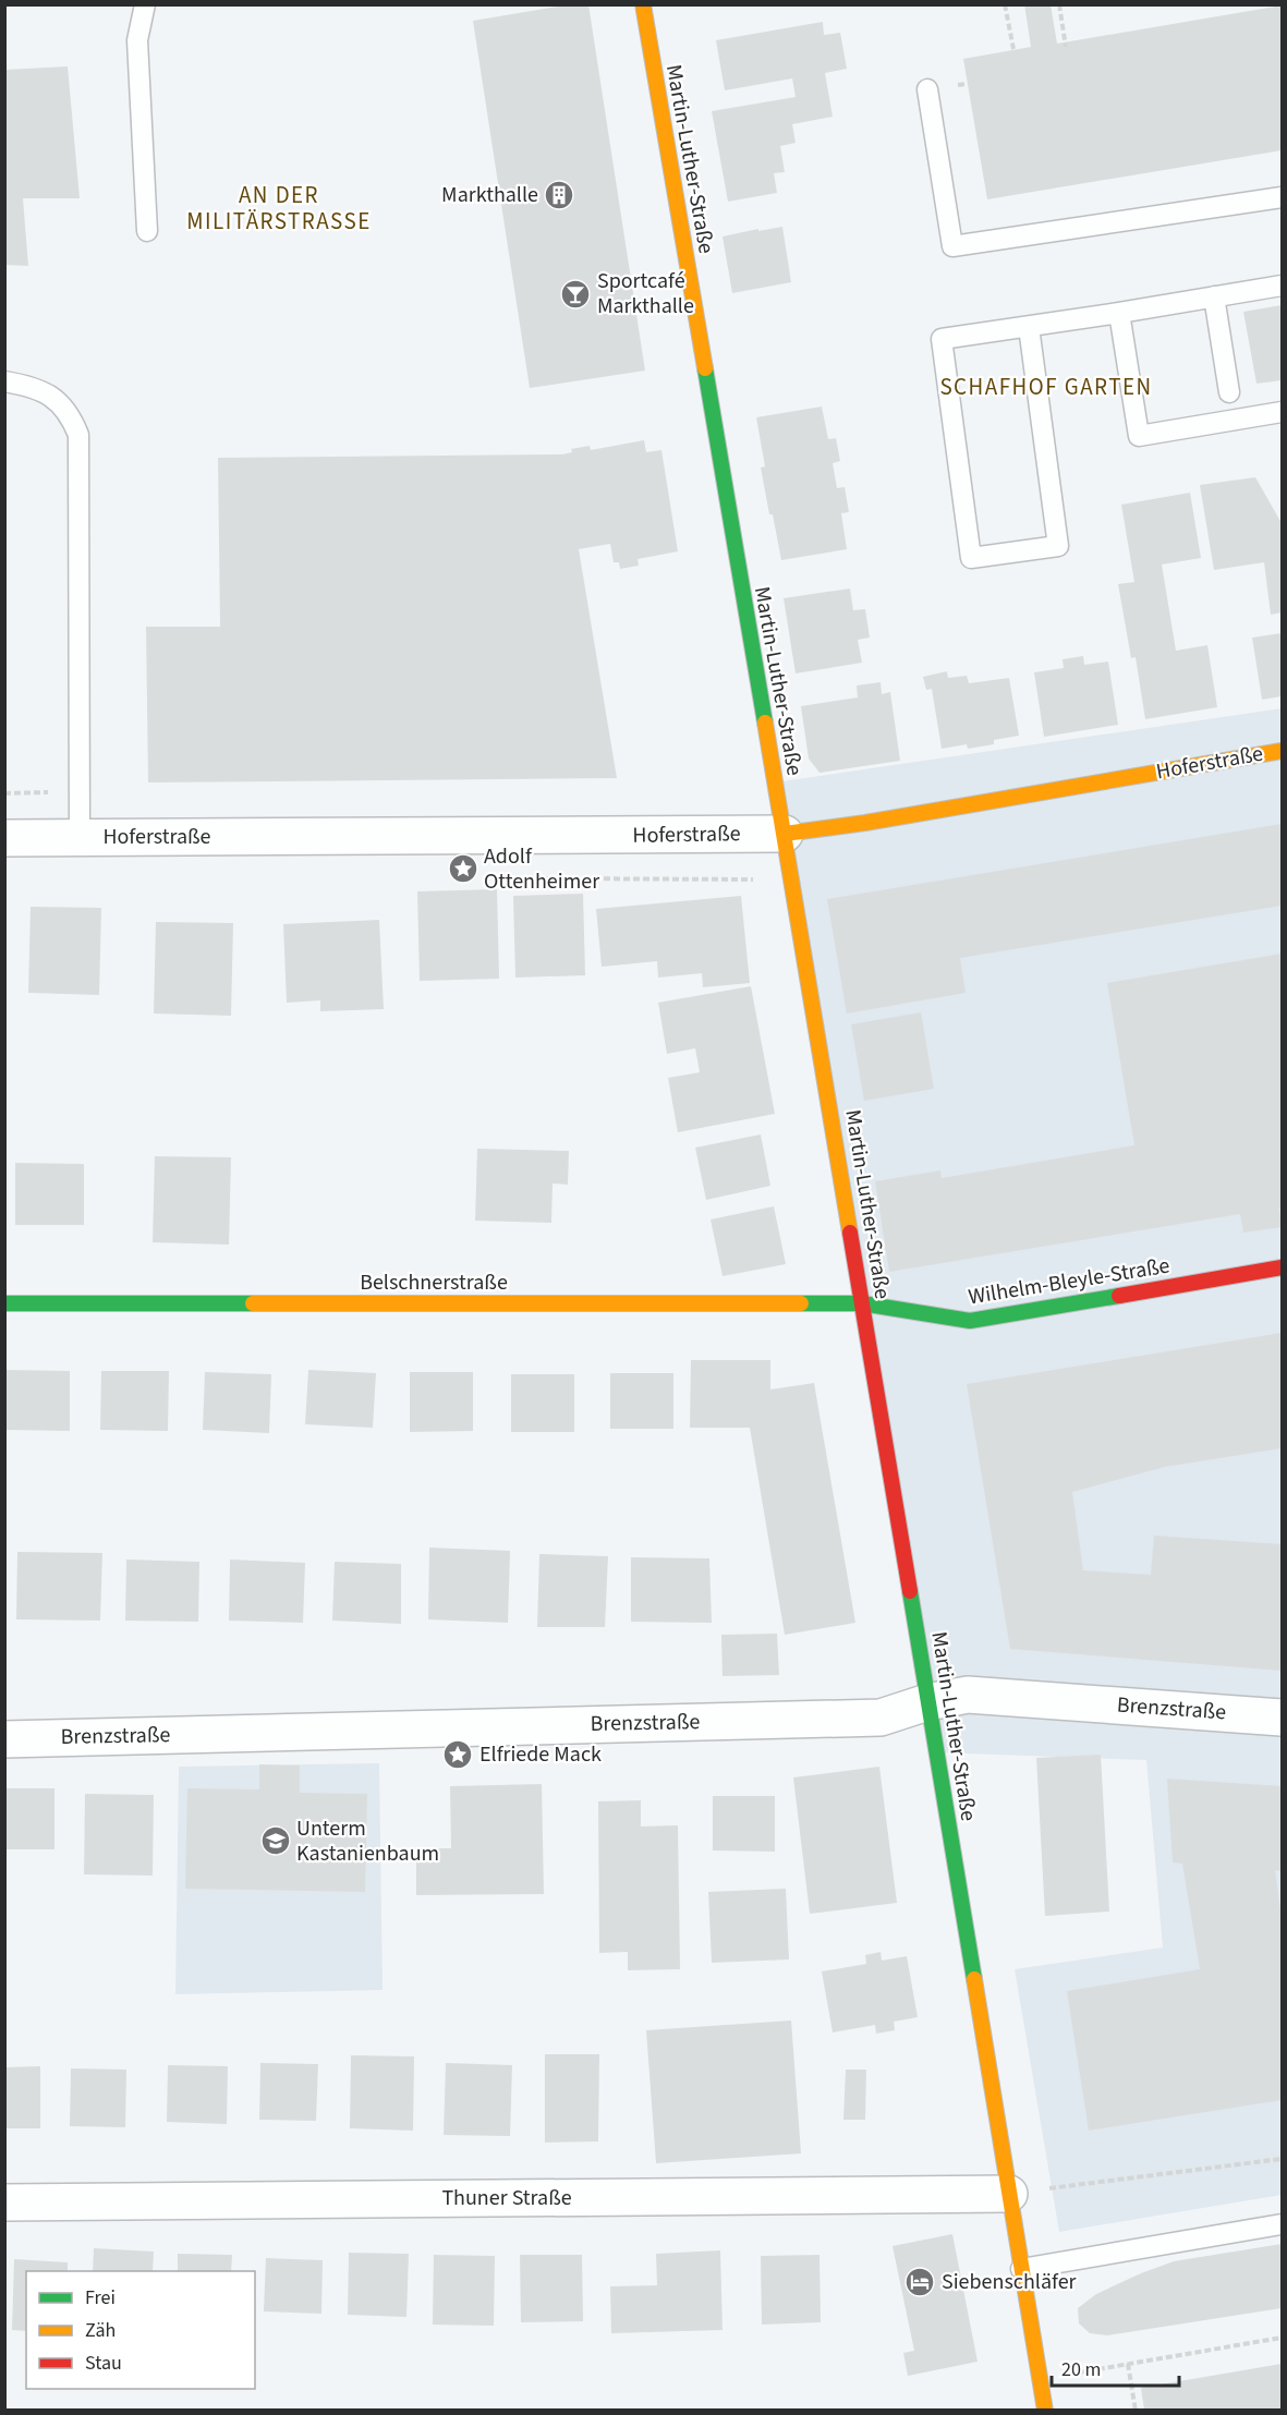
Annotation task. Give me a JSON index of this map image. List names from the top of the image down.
{
  "streets": {
    "street": [
      "Martin-Luther-Straße",
      "Hoferstraße",
      "Wilhelm-Bleyle-Straße",
      "Belschnerstraße",
      "Brenzstraße",
      "Thuner Straße"
    ]
  },
  "crossings": [
    ["Martin-Luther-Straße", "Hoferstraße"],
    ["Martin-Luther-Straße", "Wilhelm-Bleyle-Straße"],
    ["Martin-Luther-Straße", "Belschnerstraße"],
    ["Martin-Luther-Straße", "Brenzstraße"],
    ["Martin-Luther-Straße", "Thuner Straße"],
    ["Wilhelm-Bleyle-Straße", "Belschnerstraße"]
  ],
  "districts": ["AN DER MILITÄRSTRASSE", "SCHAFHOF GARTEN"],
  "places": {
    "building": ["Markthalle"],
    "bar": ["Sportcafé Markthalle"],
    "place": ["Adolf Ottenheimer", "Elfriede Mack"],
    "school or university": ["Unterm Kastanienbaum"],
    "hotel": ["Siebenschläfer"]
  },
  "legend": ["Frei", "Zäh", "Stau"],
  "scale_bar": "20 m"
}
